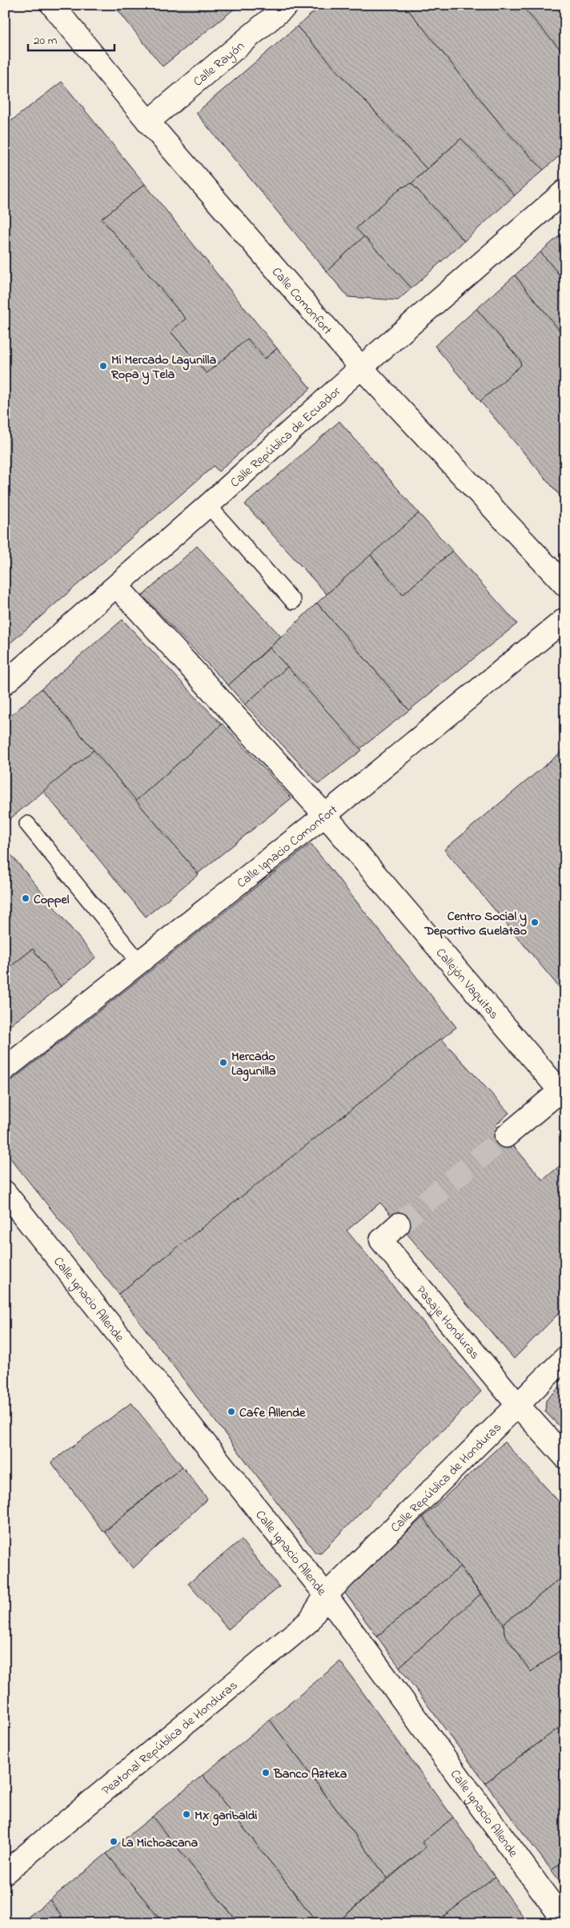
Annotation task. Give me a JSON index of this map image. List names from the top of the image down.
{
  "streets": {
    "street": [
      "Calle Rayón",
      "Calle Comonfort",
      "Calle República de Ecuador",
      "Calle Ignacio Comonfort",
      "Callejón Vaquitas",
      "Calle Ignacio Allende",
      "Pasaje Honduras",
      "Calle República de Honduras",
      "Peatonal República de Honduras"
    ]
  },
  "crossings": [
    ["Calle Rayón", "Calle Comonfort"],
    ["Calle Comonfort", "Calle República de Ecuador"],
    ["Calle República de Ecuador", "Callejón Vaquitas"],
    ["Calle Ignacio Comonfort", "Callejón Vaquitas"],
    ["Calle Ignacio Allende", "Calle República de Honduras"],
    ["Calle Ignacio Allende", "Peatonal República de Honduras"],
    ["Pasaje Honduras", "Calle República de Honduras"],
    ["Calle República de Honduras", "Peatonal República de Honduras"]
  ],
  "places": [
    "Mi Mercado Lagunilla Ropa y Tela",
    "Coppel",
    "Centro Social y Deportivo Guelatao",
    "Mercado Lagunilla",
    "Cafe Allende",
    "Banco Azteka",
    "MX garibaldi",
    "La Michoacana"
  ],
  "scale_bar": "20 m"
}
